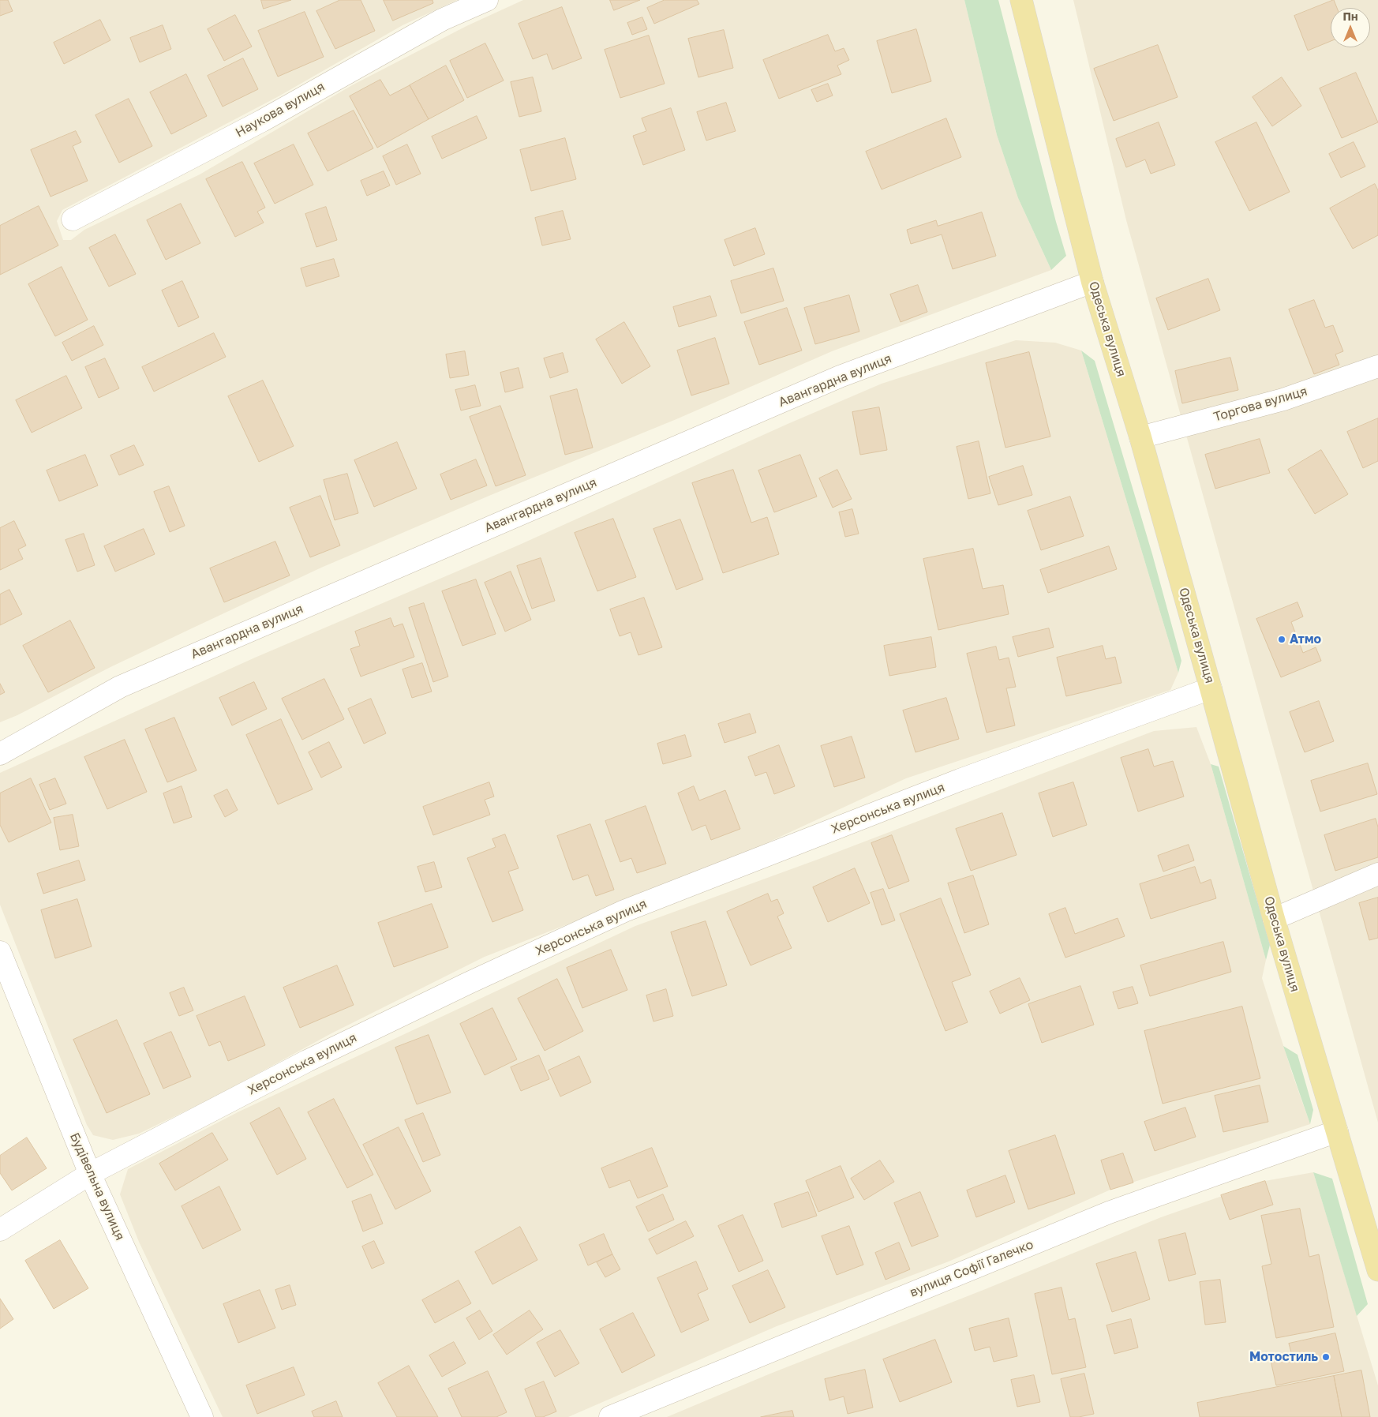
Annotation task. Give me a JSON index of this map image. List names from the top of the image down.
{
  "streets": {
    "main road": ["Одеська вулиця"],
    "street": [
      "Наукова вулиця",
      "Авангардна вулиця",
      "Торгова вулиця",
      "Херсонська вулиця",
      "Будівельна вулиця",
      "вулиця Софії Галечко"
    ]
  },
  "crossings": [
    ["Одеська вулиця", "Авангардна вулиця"],
    ["Одеська вулиця", "Торгова вулиця"],
    ["Одеська вулиця", "Херсонська вулиця"],
    ["Одеська вулиця", "вулиця Софії Галечко"],
    ["Херсонська вулиця", "Будівельна вулиця"]
  ],
  "places": ["Атмо", "Мотостиль"],
  "north": "top"
}
